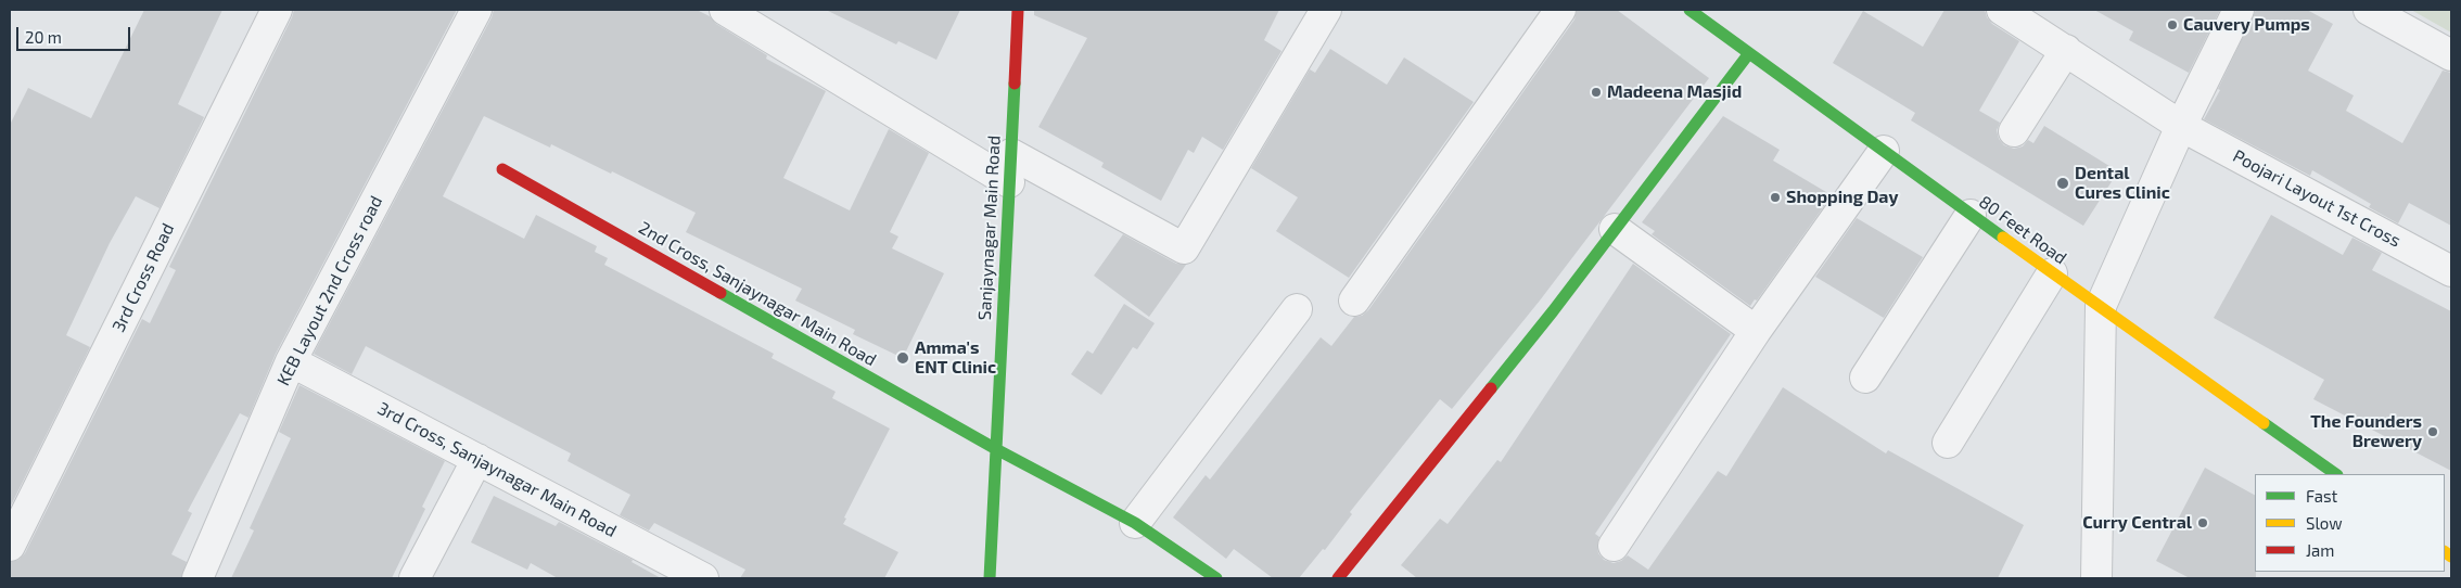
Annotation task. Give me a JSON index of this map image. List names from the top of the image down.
{
  "streets": {
    "street": [
      "Poojari Layout 1st Cross",
      "Sanjaynagar Main Road",
      "80 Feet Road",
      "3rd Cross Road",
      "KEB Layout 2nd Cross road",
      "2nd Cross, Sanjaynagar Main Road",
      "3rd Cross, Sanjaynagar Main Road"
    ]
  },
  "crossings": [
    ["Sanjaynagar Main Road", "2nd Cross, Sanjaynagar Main Road"],
    ["KEB Layout 2nd Cross road", "3rd Cross, Sanjaynagar Main Road"]
  ],
  "places": [
    "Cauvery Pumps",
    "Madeena Masjid",
    "Dental Cures Clinic",
    "Shopping Day",
    "Amma's ENT Clinic",
    "The Founders Brewery",
    "Curry Central"
  ],
  "legend": ["Fast", "Slow", "Jam"],
  "scale_bar": "20 m"
}
